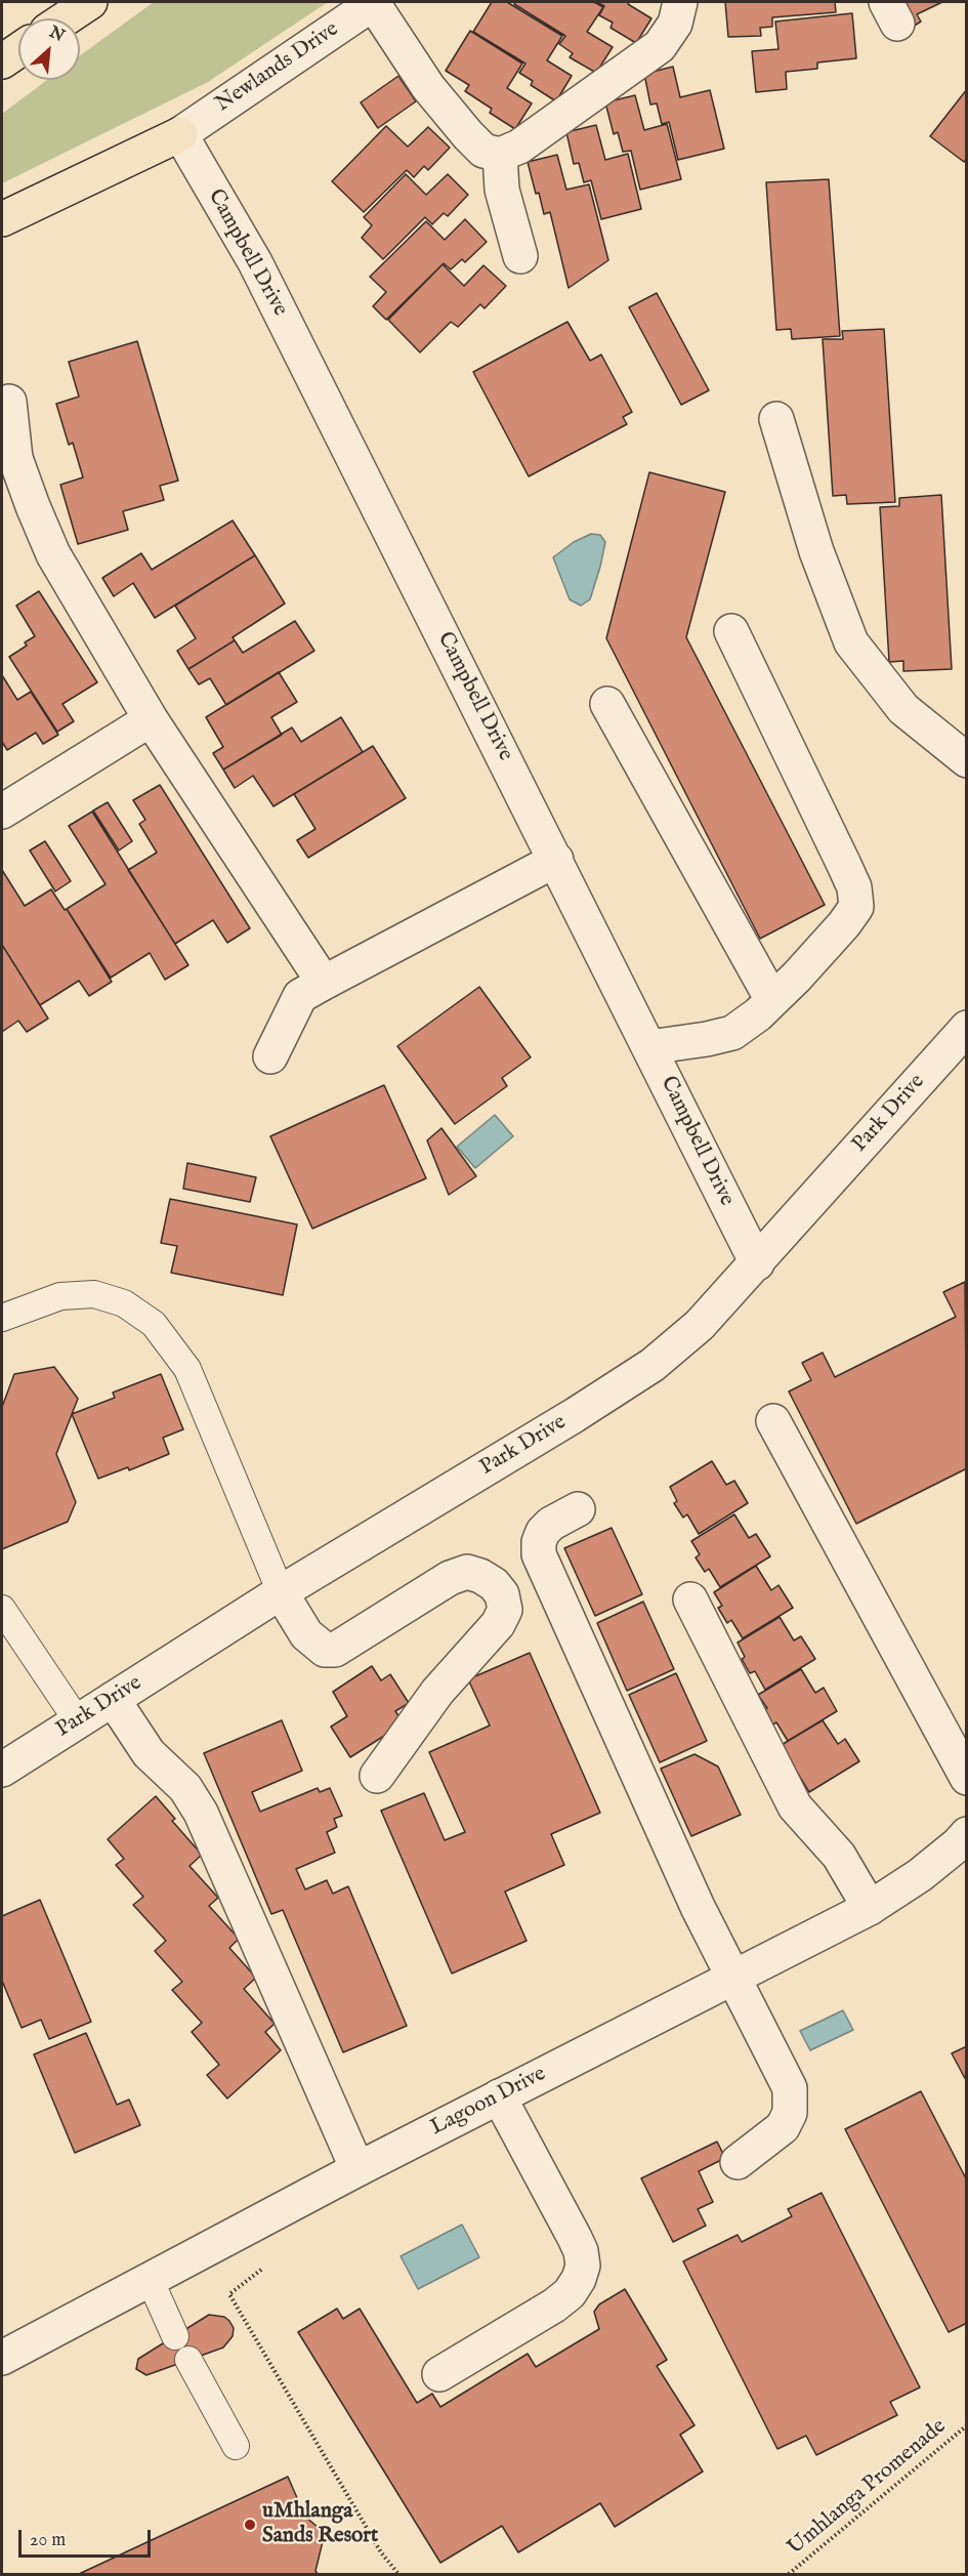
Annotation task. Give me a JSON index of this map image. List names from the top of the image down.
{
  "streets": {
    "street": [
      "Newlands Drive",
      "Campbell Drive",
      "Park Drive",
      "Lagoon Drive"
    ],
    "path": ["Umhlanga Promenade"]
  },
  "crossings": [
    ["Newlands Drive", "Campbell Drive"],
    ["Campbell Drive", "Park Drive"]
  ],
  "places": ["uMhlanga Sands Resort"],
  "scale_bar": "20 m",
  "north": "top right"
}
